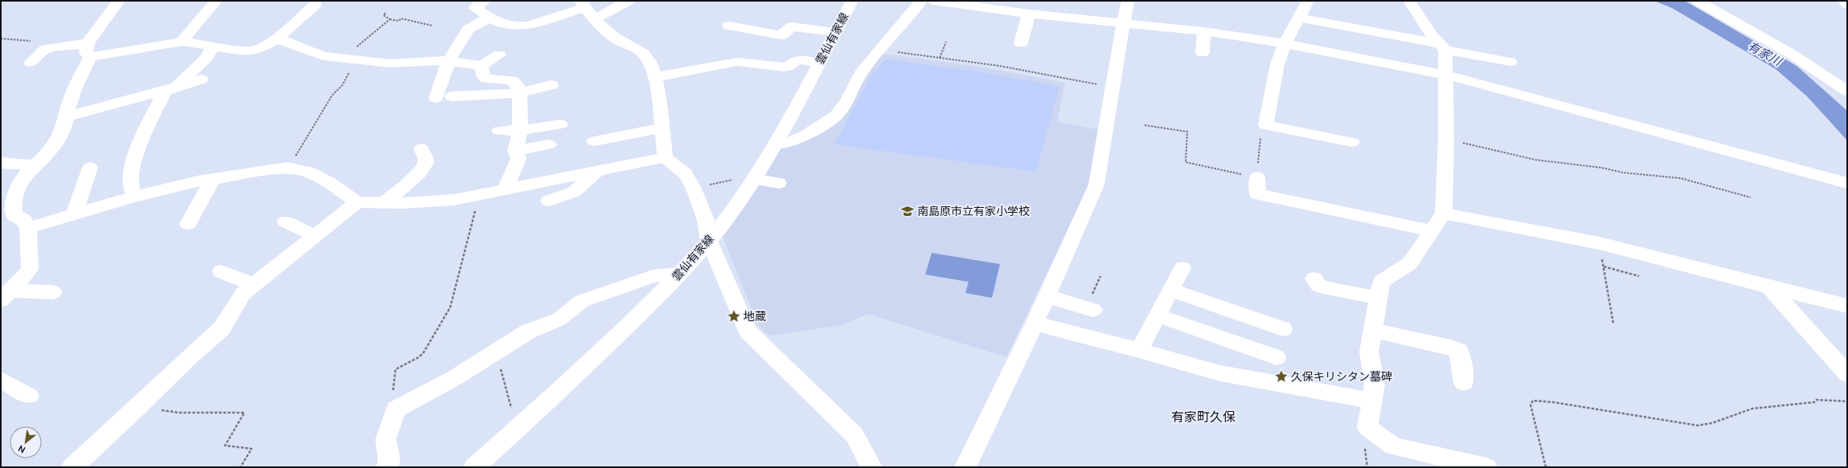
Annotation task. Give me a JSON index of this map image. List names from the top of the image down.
{
  "streets": {
    "street": ["雲仙有家線"]
  },
  "districts": ["有家町久保"],
  "water": ["有家川"],
  "places": {
    "school or university": ["南島原市立有家小学校"],
    "place": ["地蔵", "久保キリシタン墓碑"]
  },
  "north": "bottom left"
}
